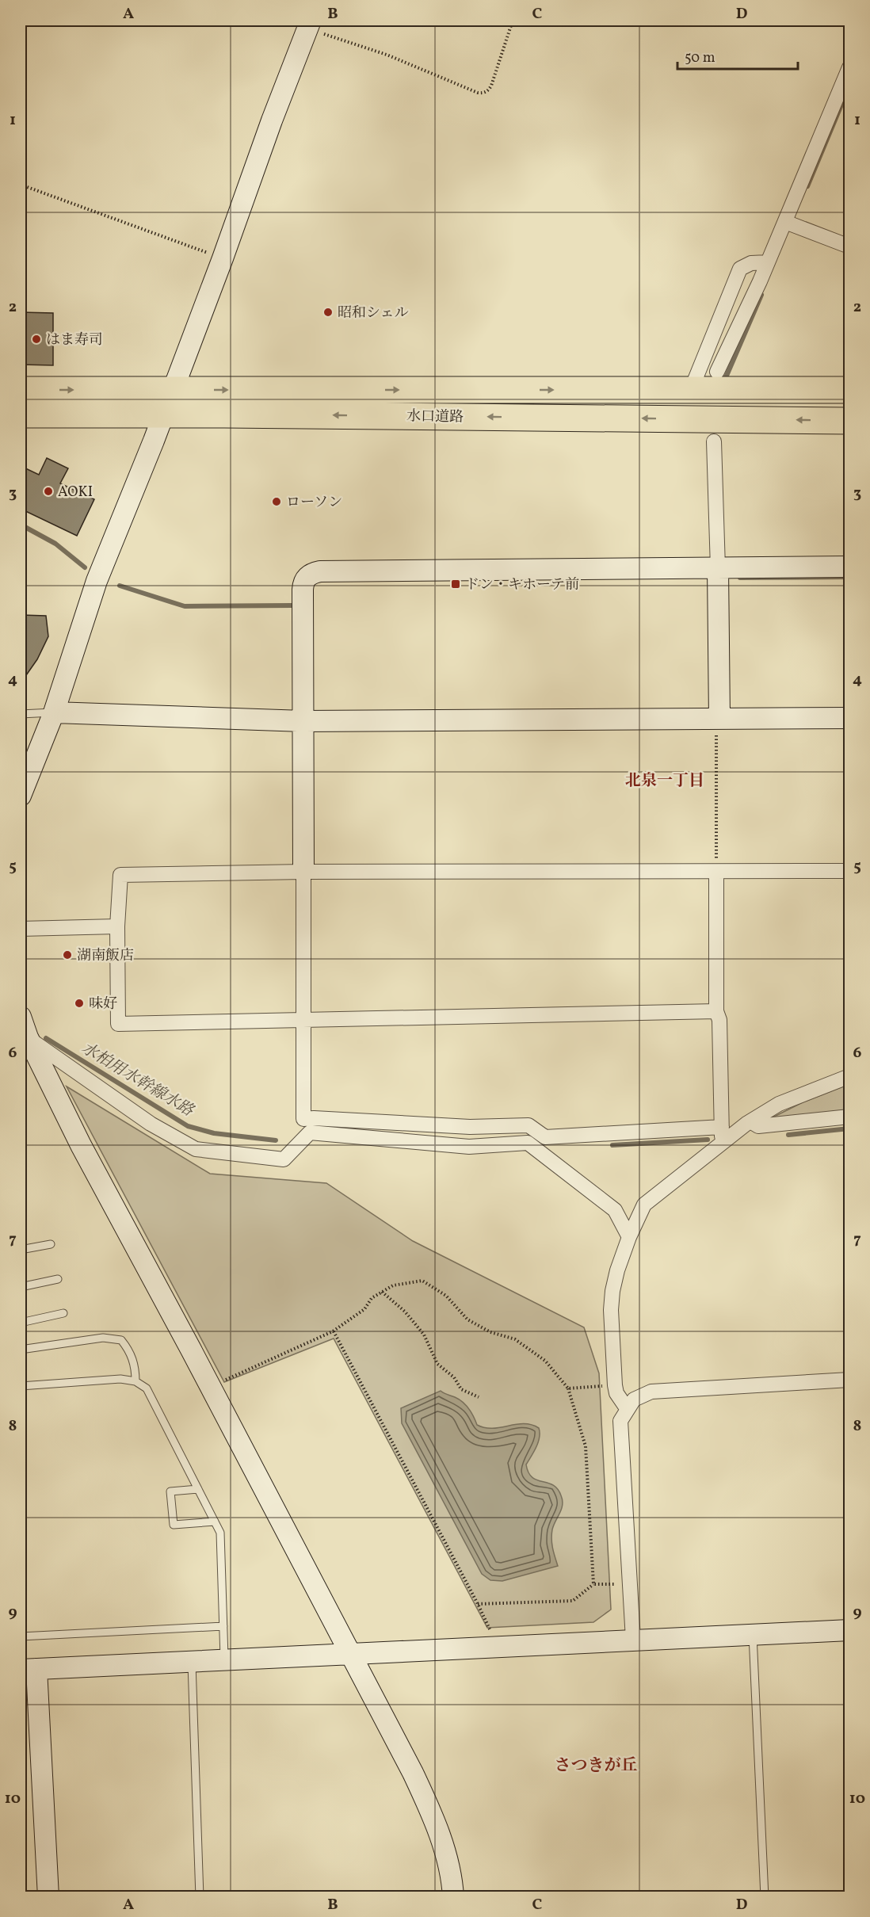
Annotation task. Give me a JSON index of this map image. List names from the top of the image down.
{
  "streets": {
    "highway": ["水口道路"]
  },
  "districts": ["北泉一丁目", "さつきが丘"],
  "water": ["水柏用水幹線水路"],
  "places": {
    "other": [
      "昭和シェル",
      "はま寿司",
      "AOKI",
      "ローソン",
      "湖南飯店",
      "味好"
    ],
    "transit": ["ドン・キホーテ前"]
  },
  "scale_bar": "50 m",
  "grid": {
    "columns": [
      "A",
      "B",
      "C",
      "D"
    ],
    "rows": [
      "1",
      "2",
      "3",
      "4",
      "5",
      "6",
      "7",
      "8",
      "9",
      "10"
    ]
  }
}
